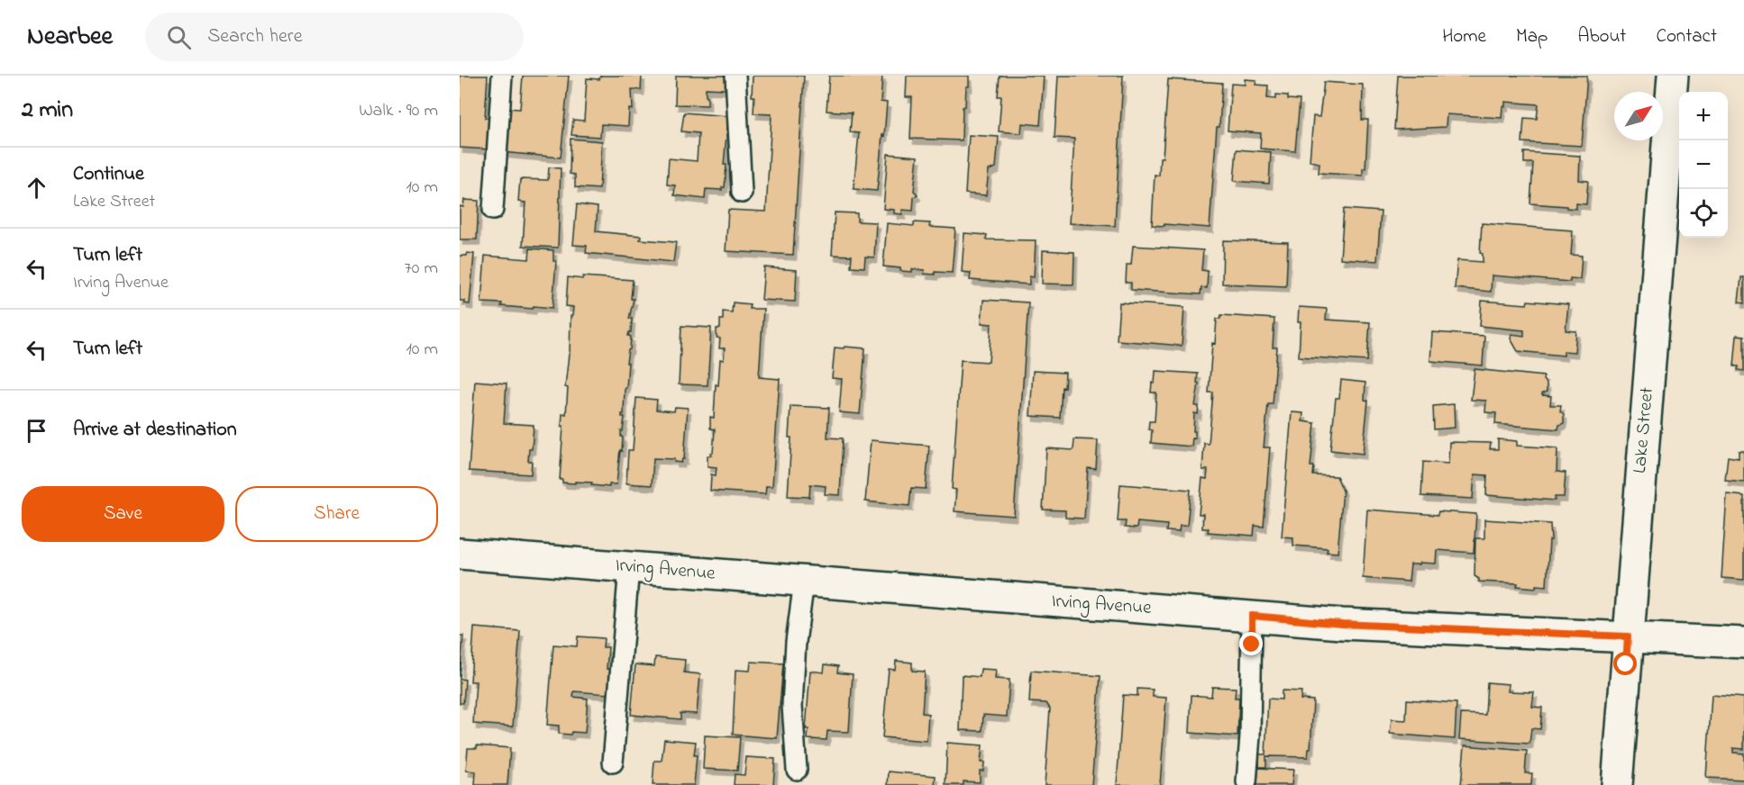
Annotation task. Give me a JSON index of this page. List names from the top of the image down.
{
  "streets": {
    "street": ["Lake Street", "Irving Avenue"]
  },
  "crossings": [
    ["Lake Street", "Irving Avenue"]
  ],
  "north": "top right",
  "page": {
    "header": "Nearbee",
    "search": "Search here",
    "nav": [
      "Home",
      "Map",
      "About",
      "Contact"
    ],
    "heading": ["2 min", "Walk · 90 m"],
    "map_buttons": ["+", "−"],
    "list": [
      ["Continue", "Lake Street", "10 m"],
      ["Turn left", "Irving Avenue", "70 m"],
      ["Turn left", "10 m"],
      "Arrive at destination"
    ],
    "buttons": ["Save", "Share"]
  }
}
